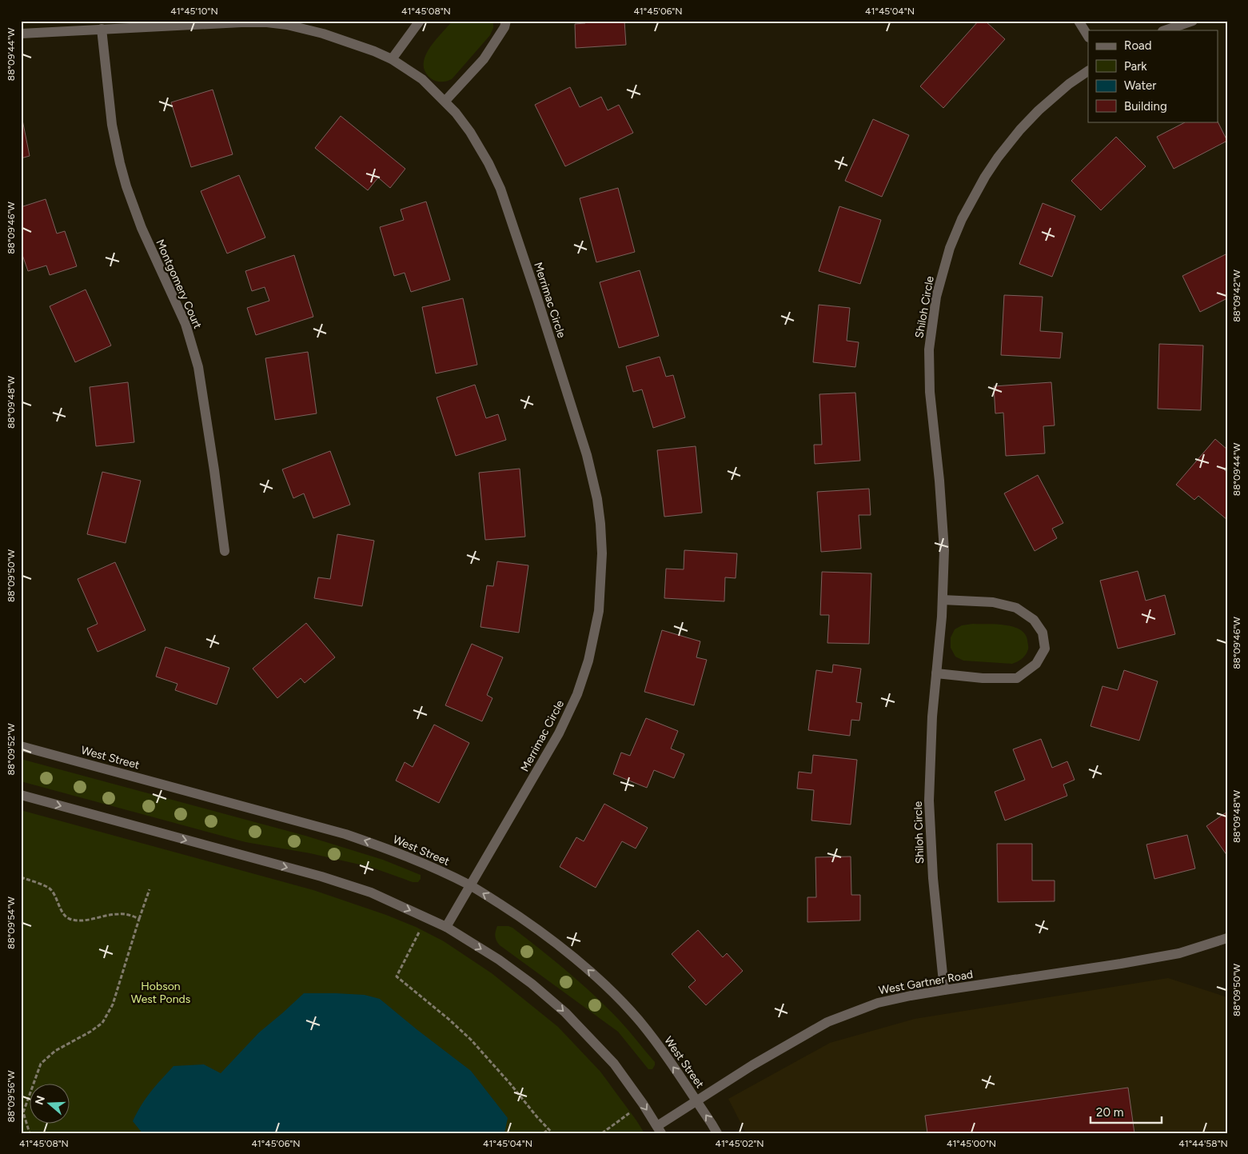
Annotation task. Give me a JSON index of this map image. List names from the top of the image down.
{
  "streets": {
    "street": [
      "Montgomery Court",
      "Merrimac Circle",
      "Shiloh Circle",
      "West Street",
      "West Gartner Road"
    ]
  },
  "crossings": [
    ["Montgomery Court", "Merrimac Circle"],
    ["Merrimac Circle", "West Street"],
    ["Shiloh Circle", "West Gartner Road"],
    ["West Street", "West Gartner Road"]
  ],
  "parks": ["Hobson West Ponds"],
  "legend": [
    "Road",
    "Park",
    "Water",
    "Building"
  ],
  "scale_bar": "20 m",
  "north": "left",
  "coordinates": [
    "41°45'10\"N",
    "41°45'08\"N",
    "41°45'06\"N",
    "41°45'04\"N",
    "88°09'44\"W",
    "88°09'46\"W",
    "88°09'42\"W",
    "88°09'48\"W",
    "88°09'50\"W",
    "88°09'52\"W",
    "88°09'54\"W",
    "88°09'56\"W",
    "41°45'02\"N",
    "41°45'00\"N",
    "41°44'58\"N"
  ]
}
